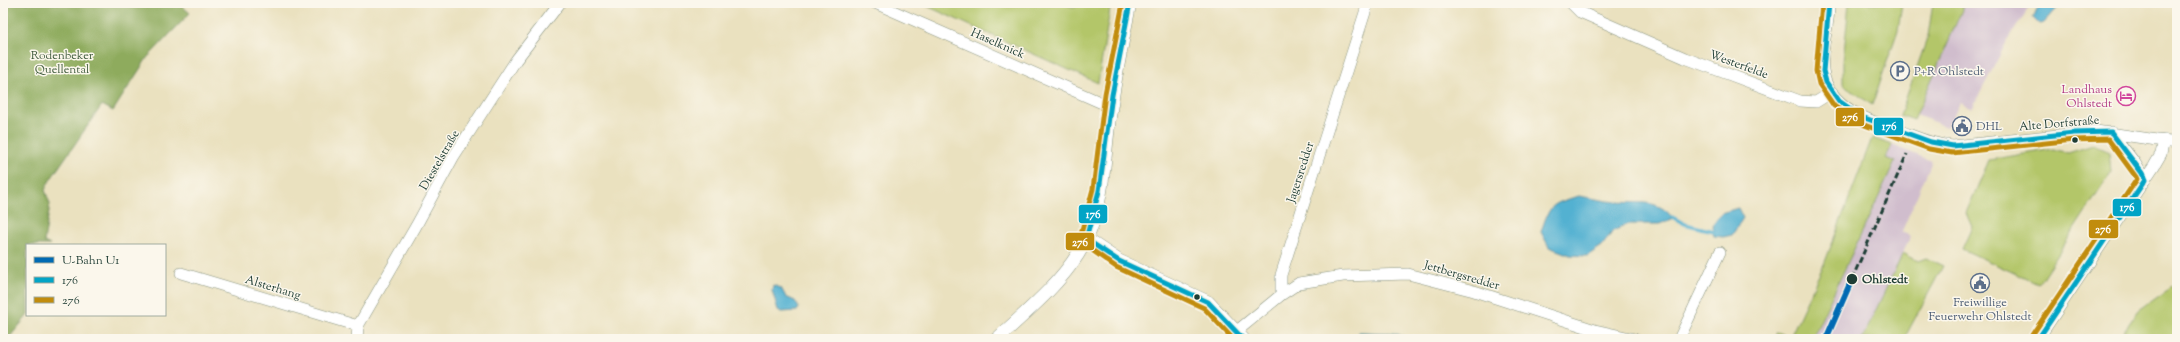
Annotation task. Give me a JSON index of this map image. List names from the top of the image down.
{
  "streets": {
    "street": [
      "Haselknick",
      "Westerfelde",
      "Alte Dorfstraße",
      "Diestelstraße",
      "Jagersredder",
      "Jettbergsredder",
      "Alsterhang"
    ]
  },
  "crossings": [
    ["Westerfelde", "Alte Dorfstraße"],
    ["Diestelstraße", "Alsterhang"],
    ["Jagersredder", "Jettbergsredder"]
  ],
  "parks": ["Rodenbeker Quellental"],
  "places": {
    "parking": ["P+R Ohlstedt"],
    "hotel": ["Landhaus Ohlstedt"],
    "public building": ["DHL", "Freiwillige Feuerwehr Ohlstedt"],
    "other": ["Ohlstedt"]
  },
  "lines": ["transit line 176", "transit line 276", "metro line U1"],
  "legend": ["U-Bahn U1", "176", "276"]
}
